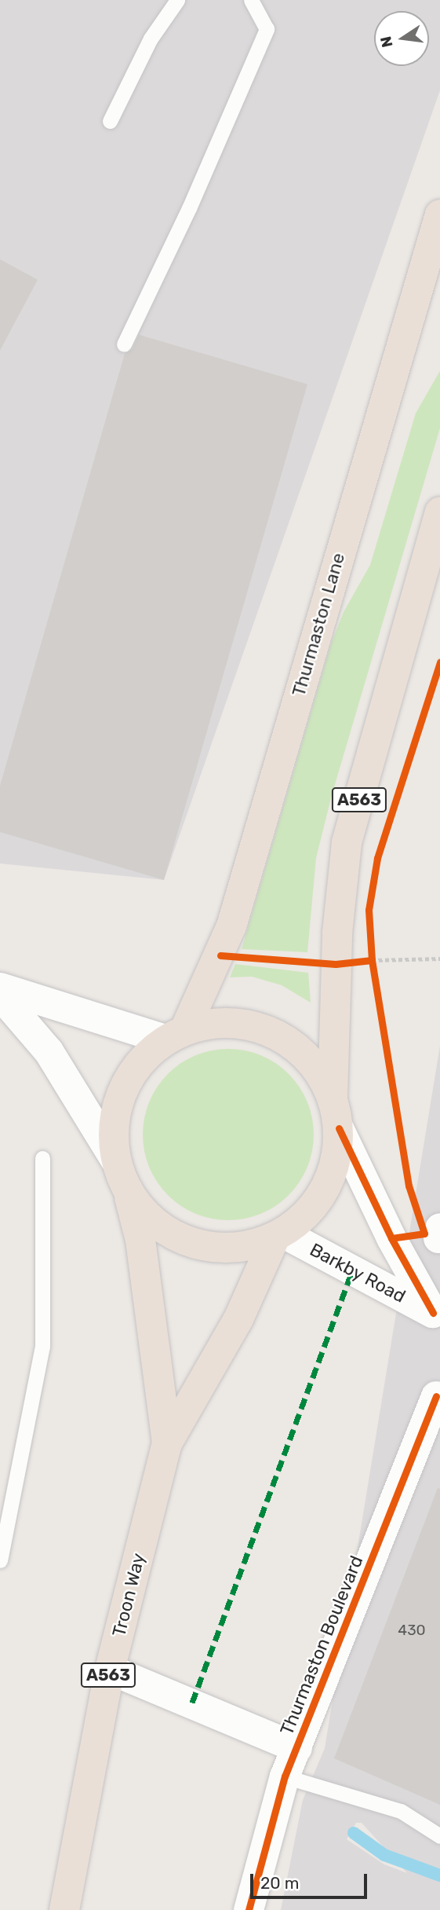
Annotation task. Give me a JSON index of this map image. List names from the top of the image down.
{
  "streets": {
    "highway": ["Thurmaston Lane", "A563", "Troon Way"],
    "street": ["Barkby Road", "Thurmaston Boulevard"]
  },
  "crossings": [
    ["Barkby Road", "Troon Way"]
  ],
  "house_numbers": ["430"],
  "scale_bar": "20 m",
  "north": "left"
}
